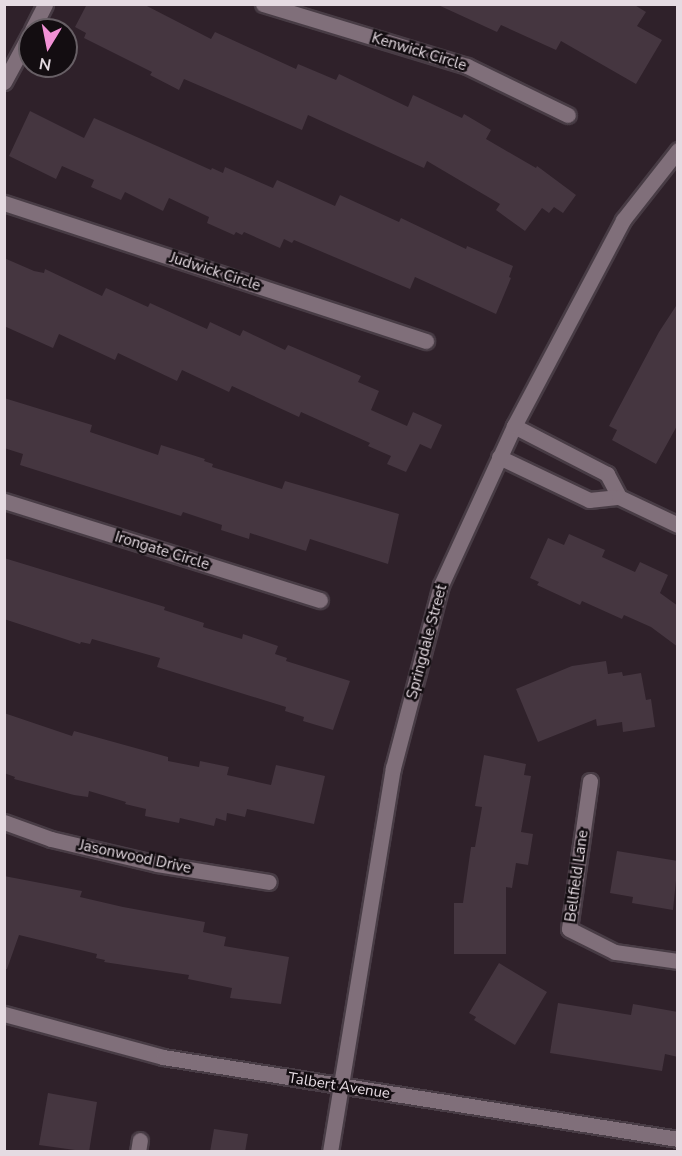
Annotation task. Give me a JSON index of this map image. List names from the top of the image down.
{
  "streets": {
    "street": [
      "Kenwick Circle",
      "Judwick Circle",
      "Irongate Circle",
      "Springdale Street",
      "Jasonwood Drive",
      "Bellfield Lane",
      "Talbert Avenue"
    ]
  },
  "crossings": [
    ["Springdale Street", "Talbert Avenue"]
  ],
  "north": "bottom"
}
